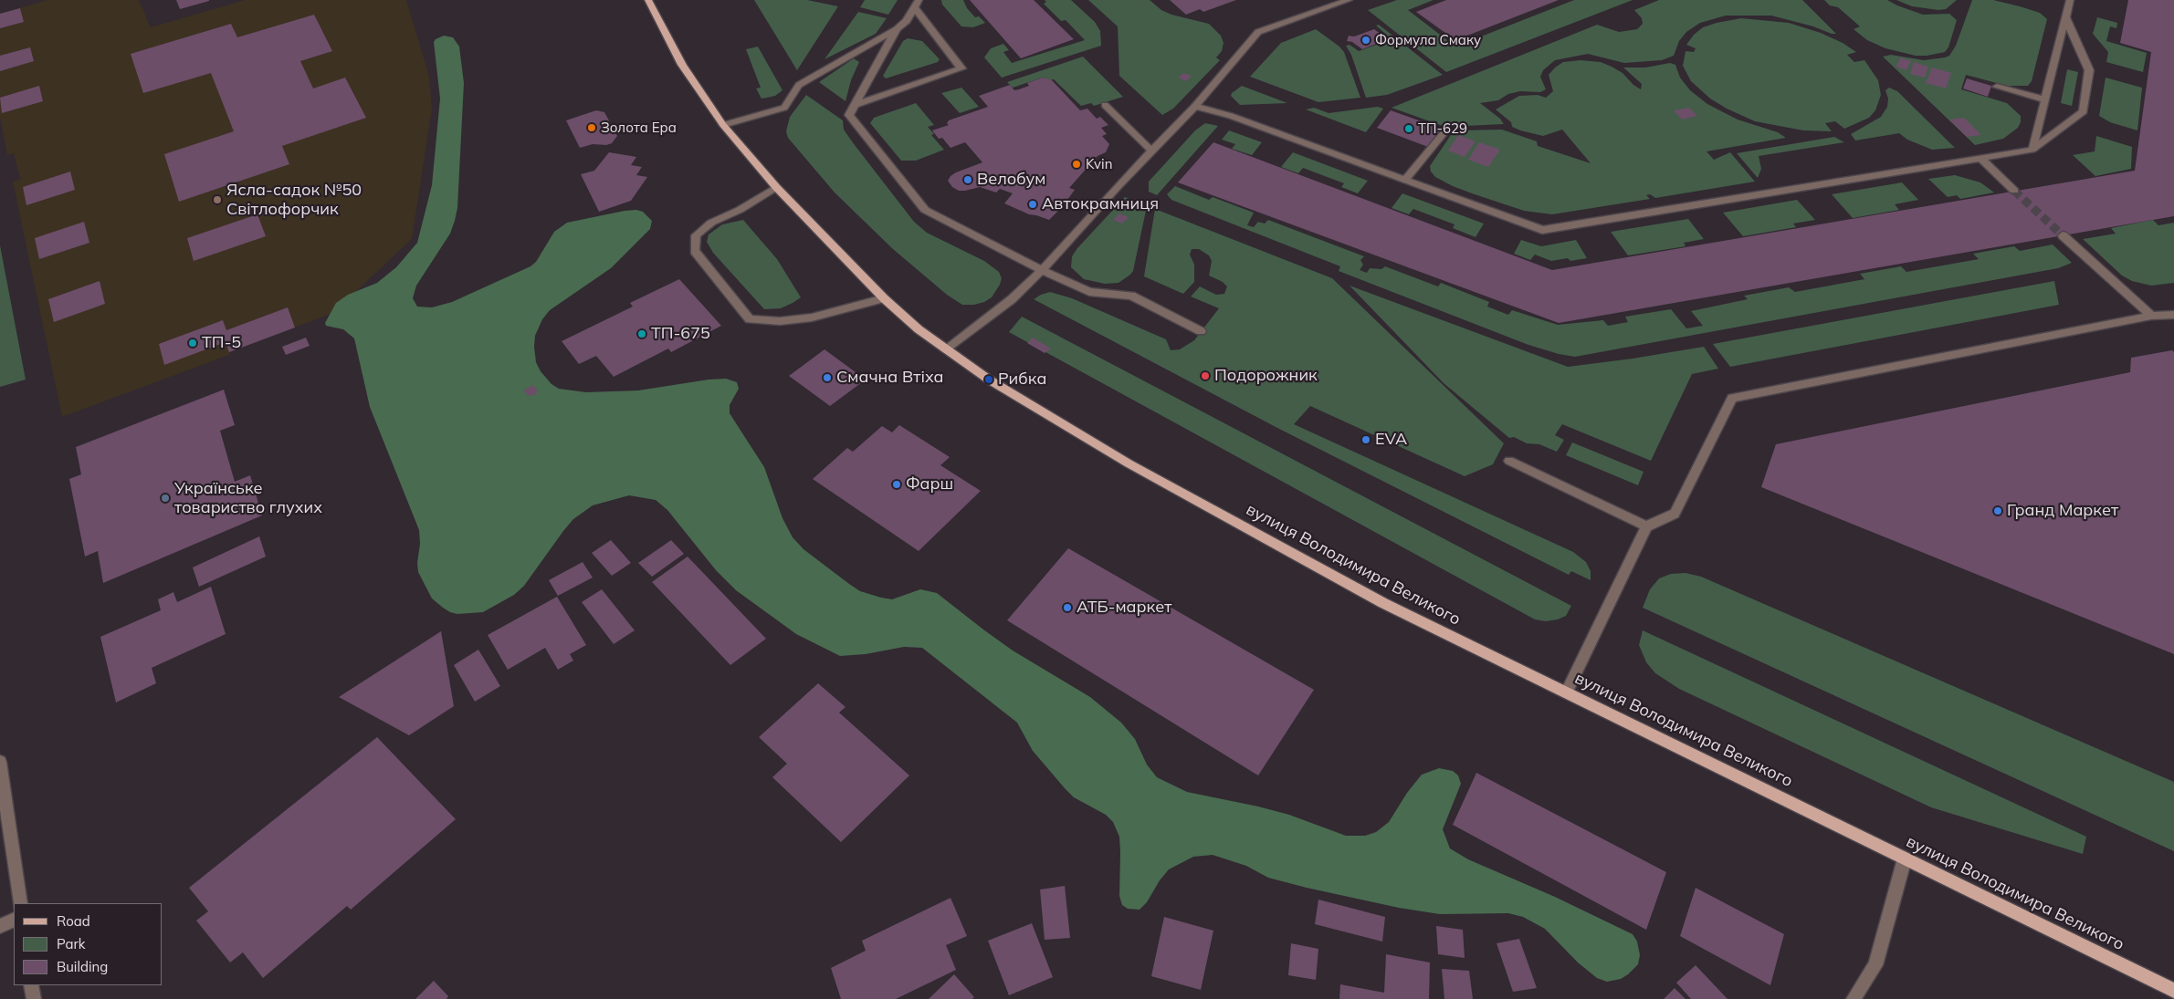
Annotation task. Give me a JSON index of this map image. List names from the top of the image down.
{
  "streets": {
    "main road": ["вулиця Володимира Великого"]
  },
  "places": [
    "Формула Смаку",
    "Золота Ера",
    "ТП-629",
    "Kvin",
    "Велобум",
    "Ясла-садок №50 Світлофорчик",
    "Автокрамниця",
    "ТП-675",
    "ТП-5",
    "Подорожник",
    "Смачна Втіха",
    "Рибка",
    "EVA",
    "Фарш",
    "Українське товариство глухих",
    "Гранд Маркет",
    "АТБ-маркет"
  ],
  "legend": ["Road", "Park", "Building"]
}
